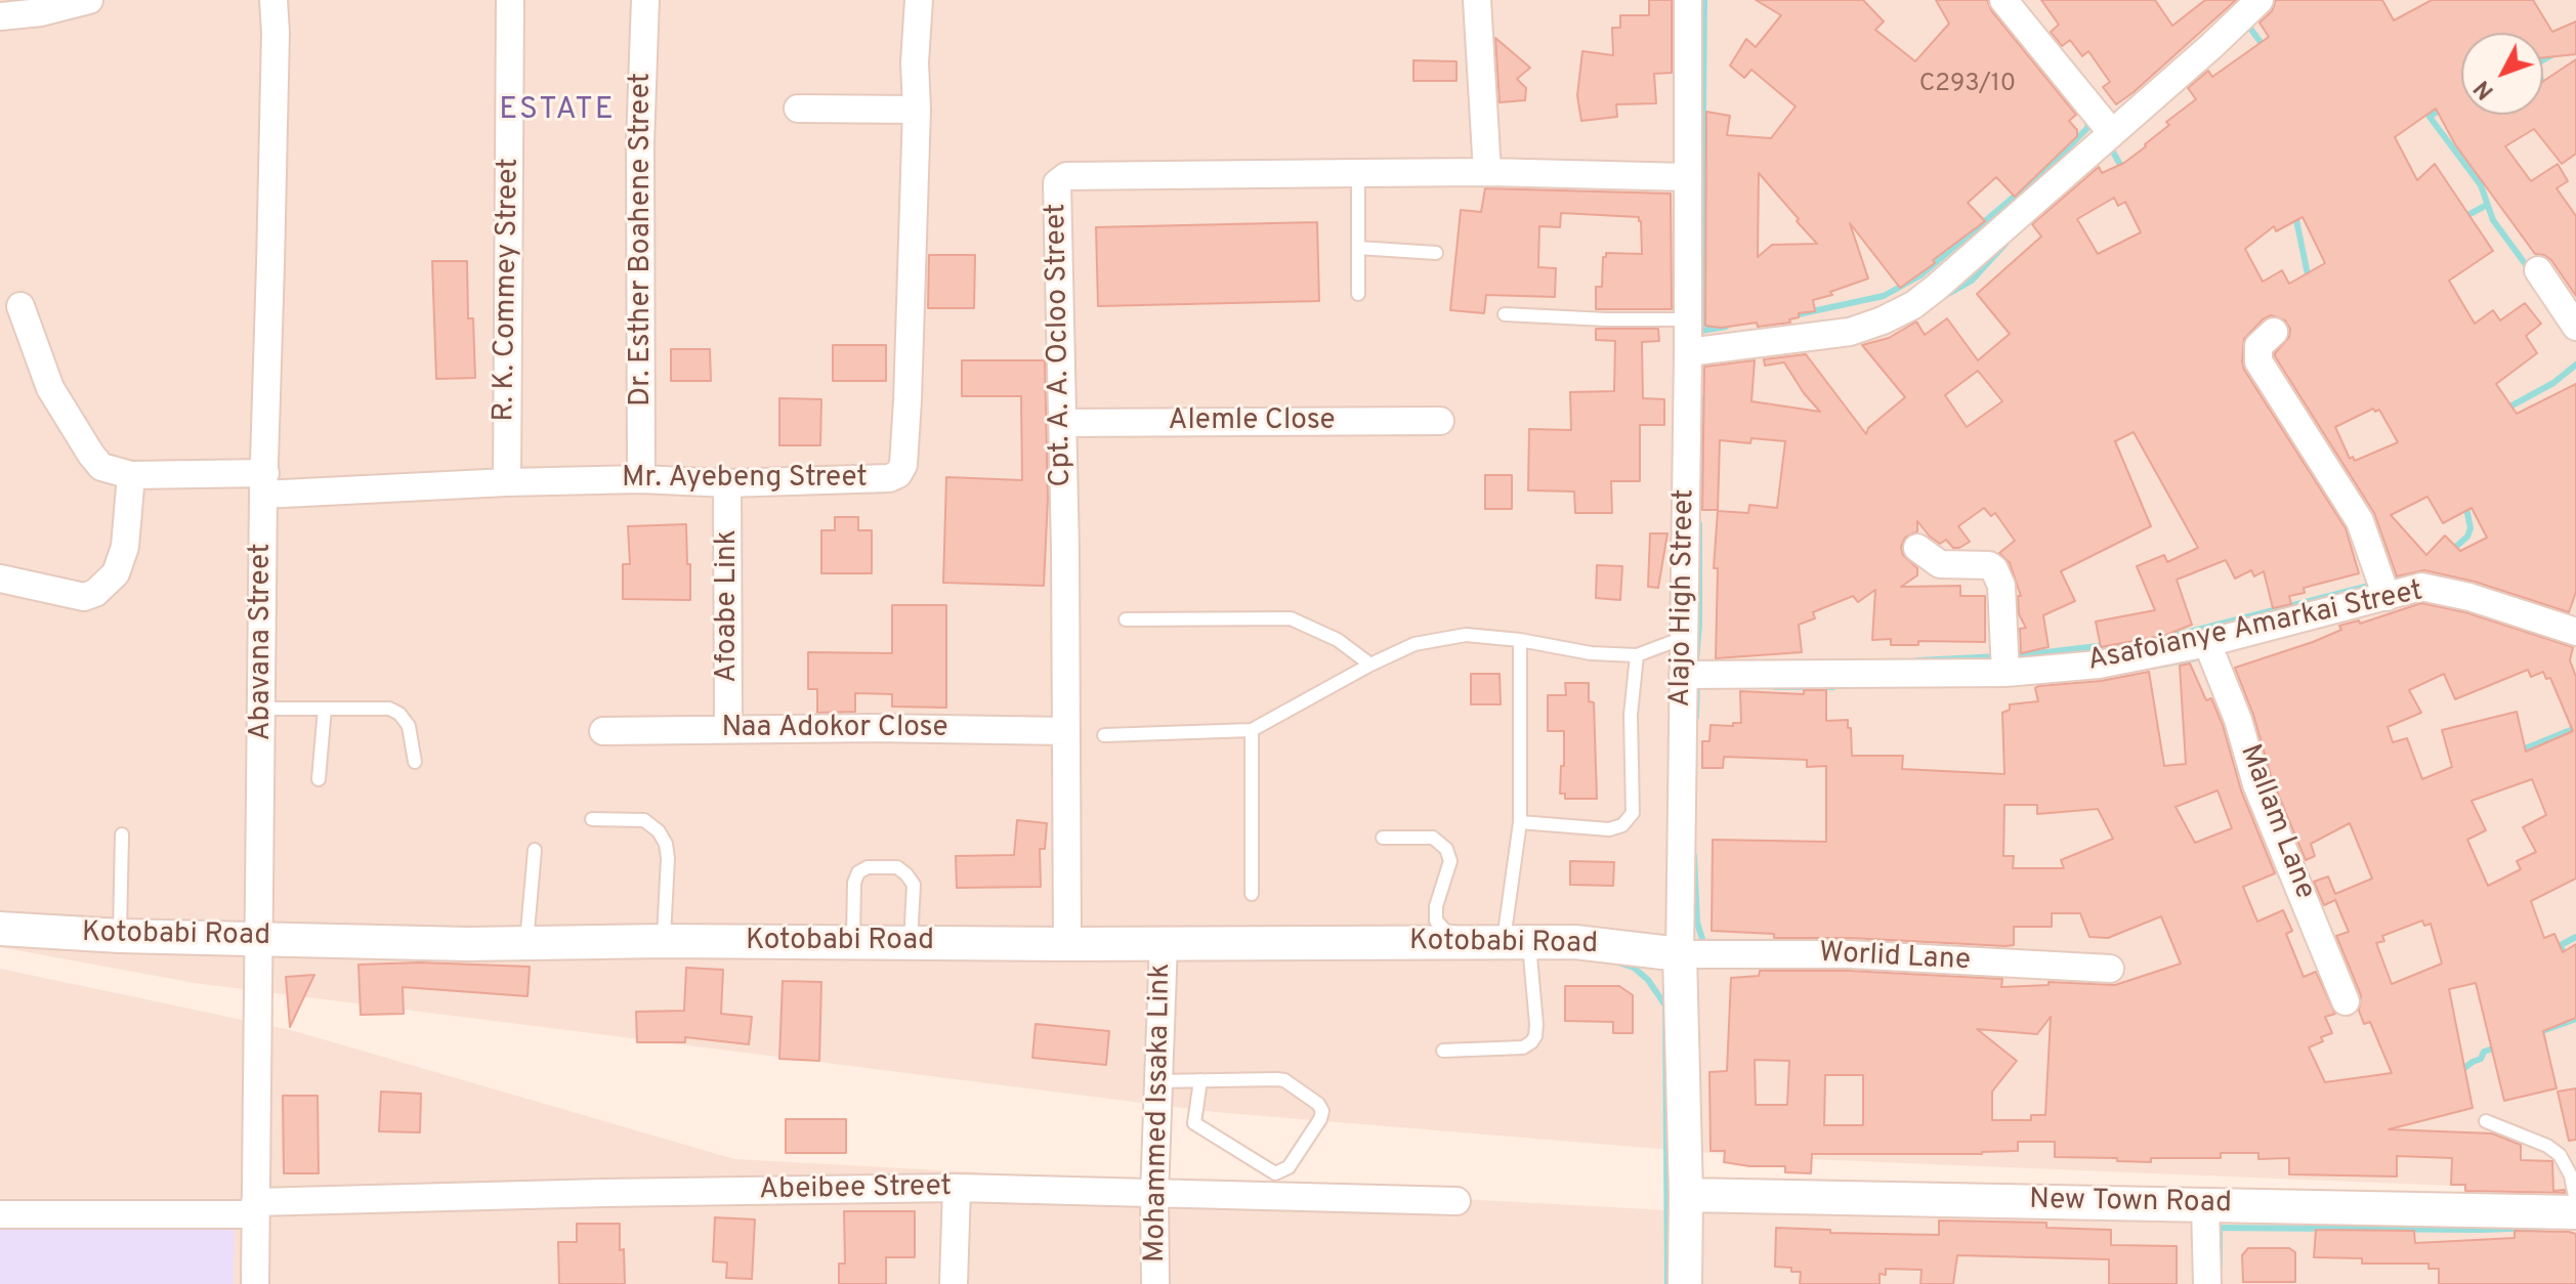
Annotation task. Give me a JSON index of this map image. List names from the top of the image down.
{
  "streets": {
    "street": [
      "Dr. Esther Boahene Street",
      "R. K. Commey Street",
      "Cpt. A. A. Ocloo Street",
      "Alemle Close",
      "Mr. Ayebeng Street",
      "Alajo High Street",
      "Afoabe Link",
      "Asafoianye Amarkai Street",
      "Abavana Street",
      "Naa Adokor Close",
      "Mallam Lane",
      "Kotobabi Road",
      "Worlid Lane",
      "Mohammed Issaka Link",
      "Abeibee Street",
      "New Town Road"
    ]
  },
  "crossings": [
    ["Dr. Esther Boahene Street", "Mr. Ayebeng Street"],
    ["R. K. Commey Street", "Mr. Ayebeng Street"],
    ["Cpt. A. A. Ocloo Street", "Alemle Close"],
    ["Cpt. A. A. Ocloo Street", "Alajo High Street"],
    ["Cpt. A. A. Ocloo Street", "Naa Adokor Close"],
    ["Cpt. A. A. Ocloo Street", "Kotobabi Road"],
    ["Mr. Ayebeng Street", "Afoabe Link"],
    ["Mr. Ayebeng Street", "Abavana Street"],
    ["Alajo High Street", "Asafoianye Amarkai Street"],
    ["Alajo High Street", "Kotobabi Road"],
    ["Alajo High Street", "Worlid Lane"],
    ["Alajo High Street", "New Town Road"],
    ["Afoabe Link", "Naa Adokor Close"],
    ["Asafoianye Amarkai Street", "Mallam Lane"],
    ["Abavana Street", "Kotobabi Road"],
    ["Abavana Street", "Abeibee Street"],
    ["Kotobabi Road", "Worlid Lane"],
    ["Kotobabi Road", "Mohammed Issaka Link"],
    ["Mohammed Issaka Link", "Abeibee Street"]
  ],
  "districts": ["ESTATE"],
  "house_numbers": ["C293/10"],
  "north": "bottom left"
}
